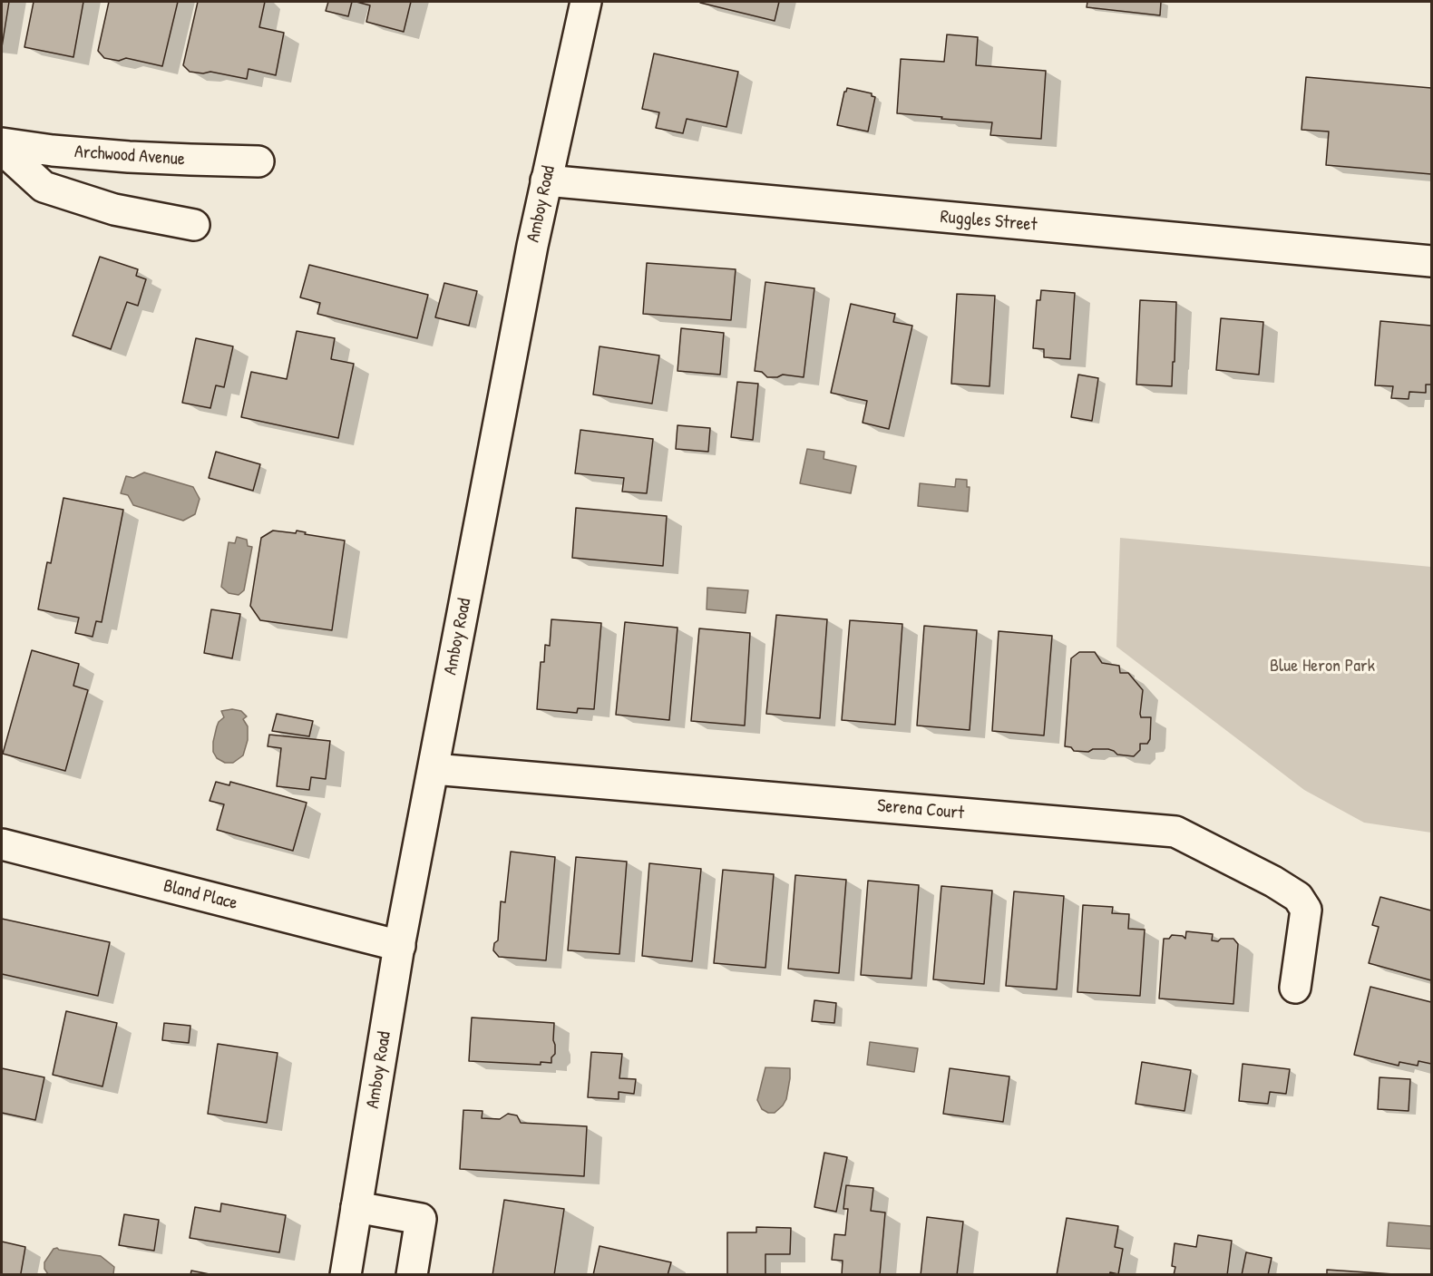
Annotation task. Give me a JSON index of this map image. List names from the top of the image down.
{
  "streets": {
    "street": [
      "Archwood Avenue",
      "Amboy Road",
      "Ruggles Street",
      "Serena Court",
      "Bland Place"
    ]
  },
  "crossings": [
    ["Amboy Road", "Ruggles Street"],
    ["Amboy Road", "Serena Court"],
    ["Amboy Road", "Bland Place"]
  ],
  "parks": ["Blue Heron Park"]
}
